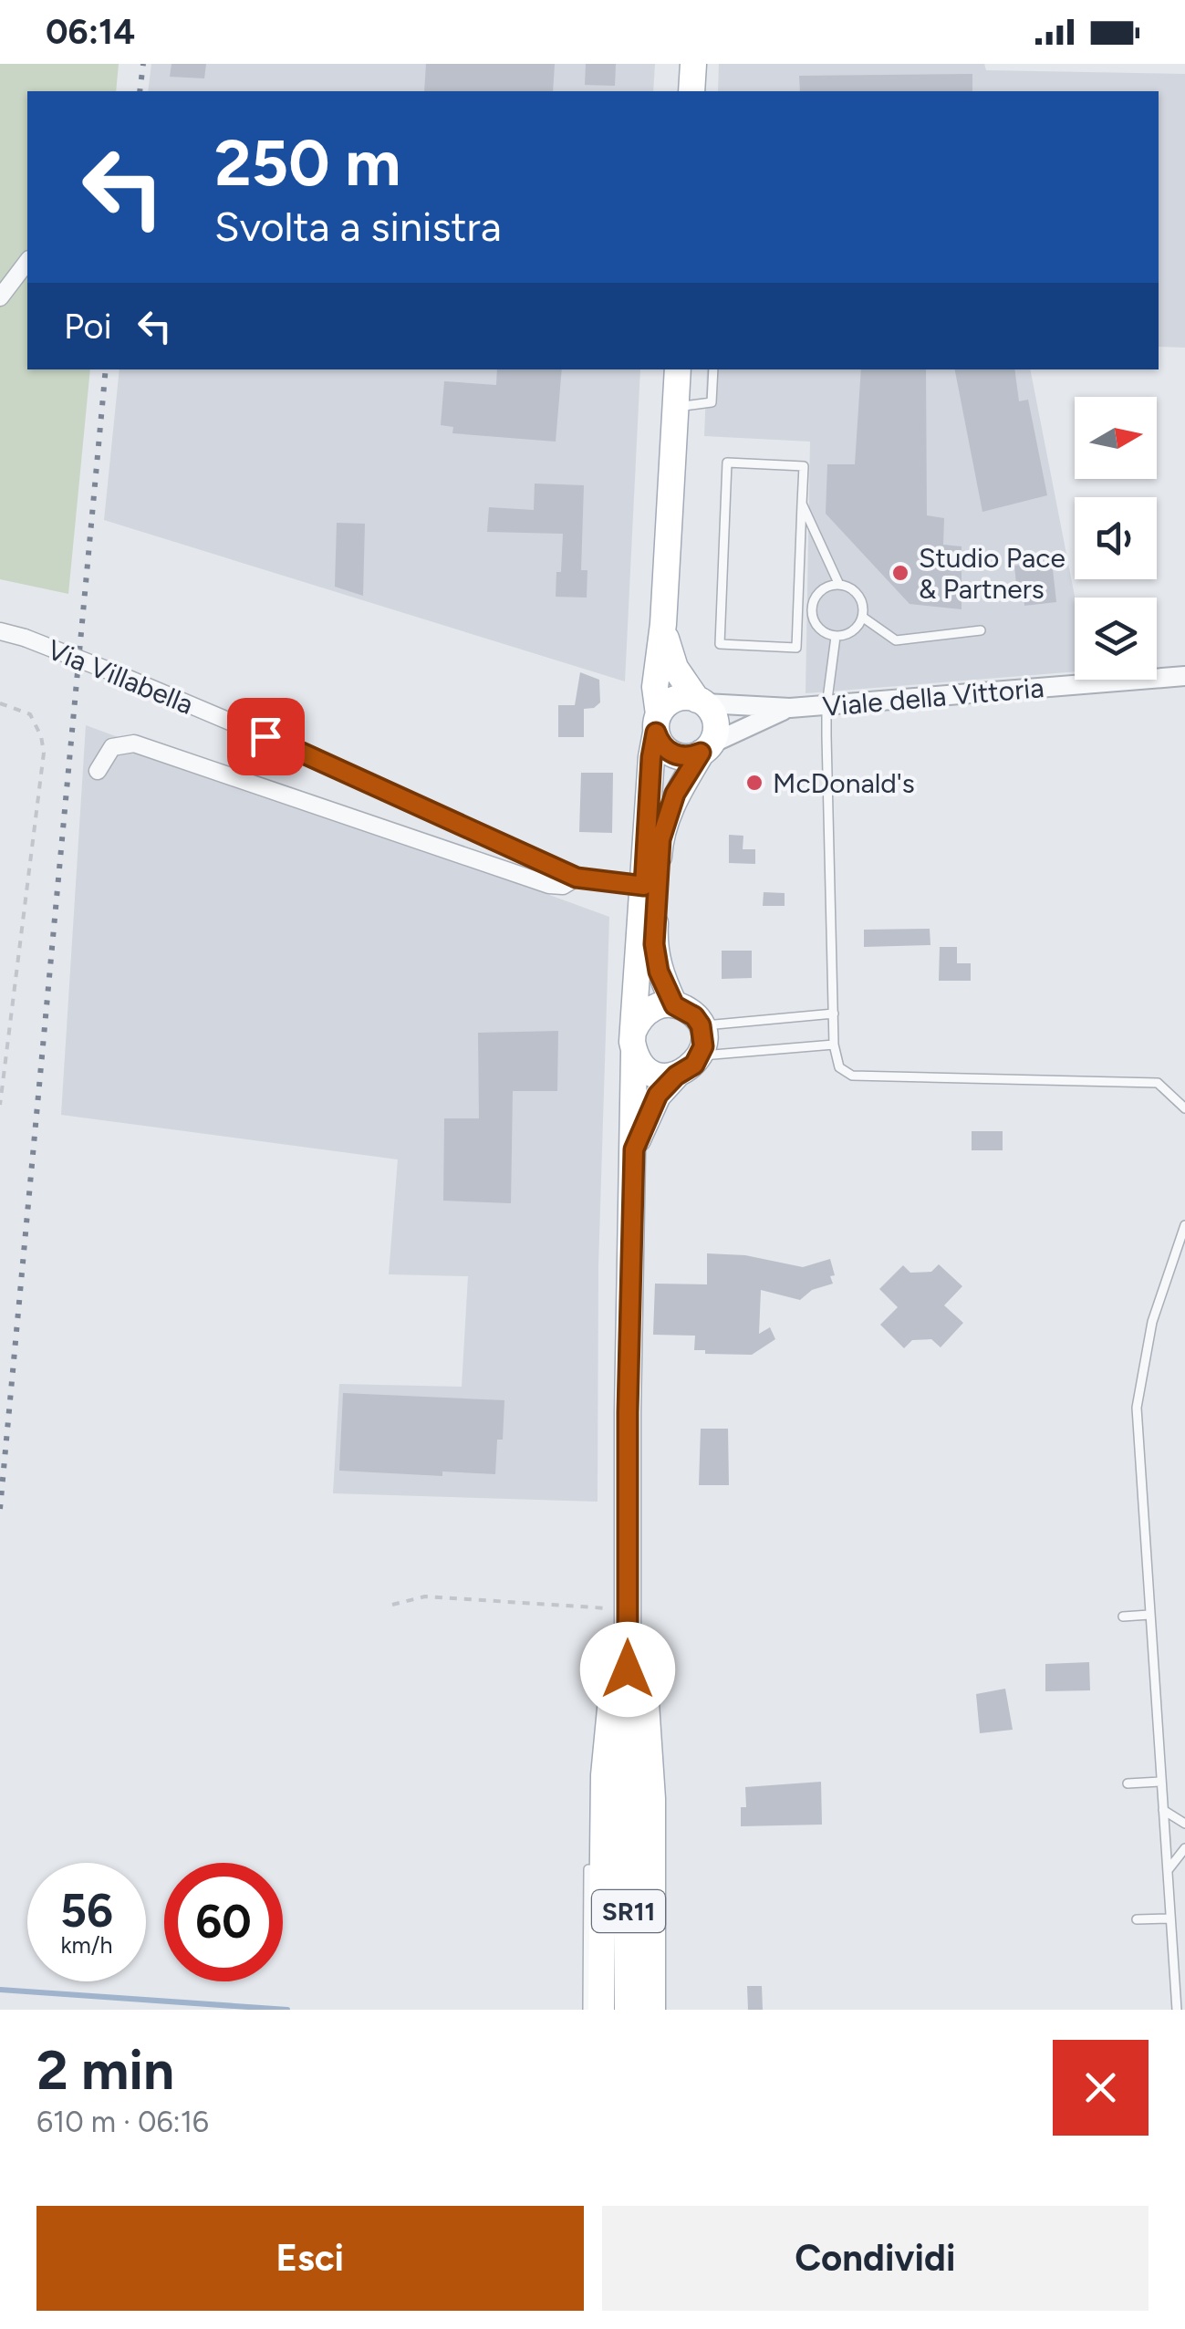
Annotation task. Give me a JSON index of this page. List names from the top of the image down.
{
  "streets": {
    "main road": ["SR11"],
    "street": ["Via Villabella", "Viale della Vittoria"]
  },
  "places": ["Studio Pace & Partners", "McDonald's"],
  "north": "right",
  "page": {
    "status": "06:14",
    "turn": ["250 m", "Svolta a sinistra"],
    "then": "Poi",
    "speed": "56 km/h",
    "limit": "60",
    "heading": ["2 min", "610 m · 06:16"],
    "buttons": ["Esci", "Condividi"]
  }
}
